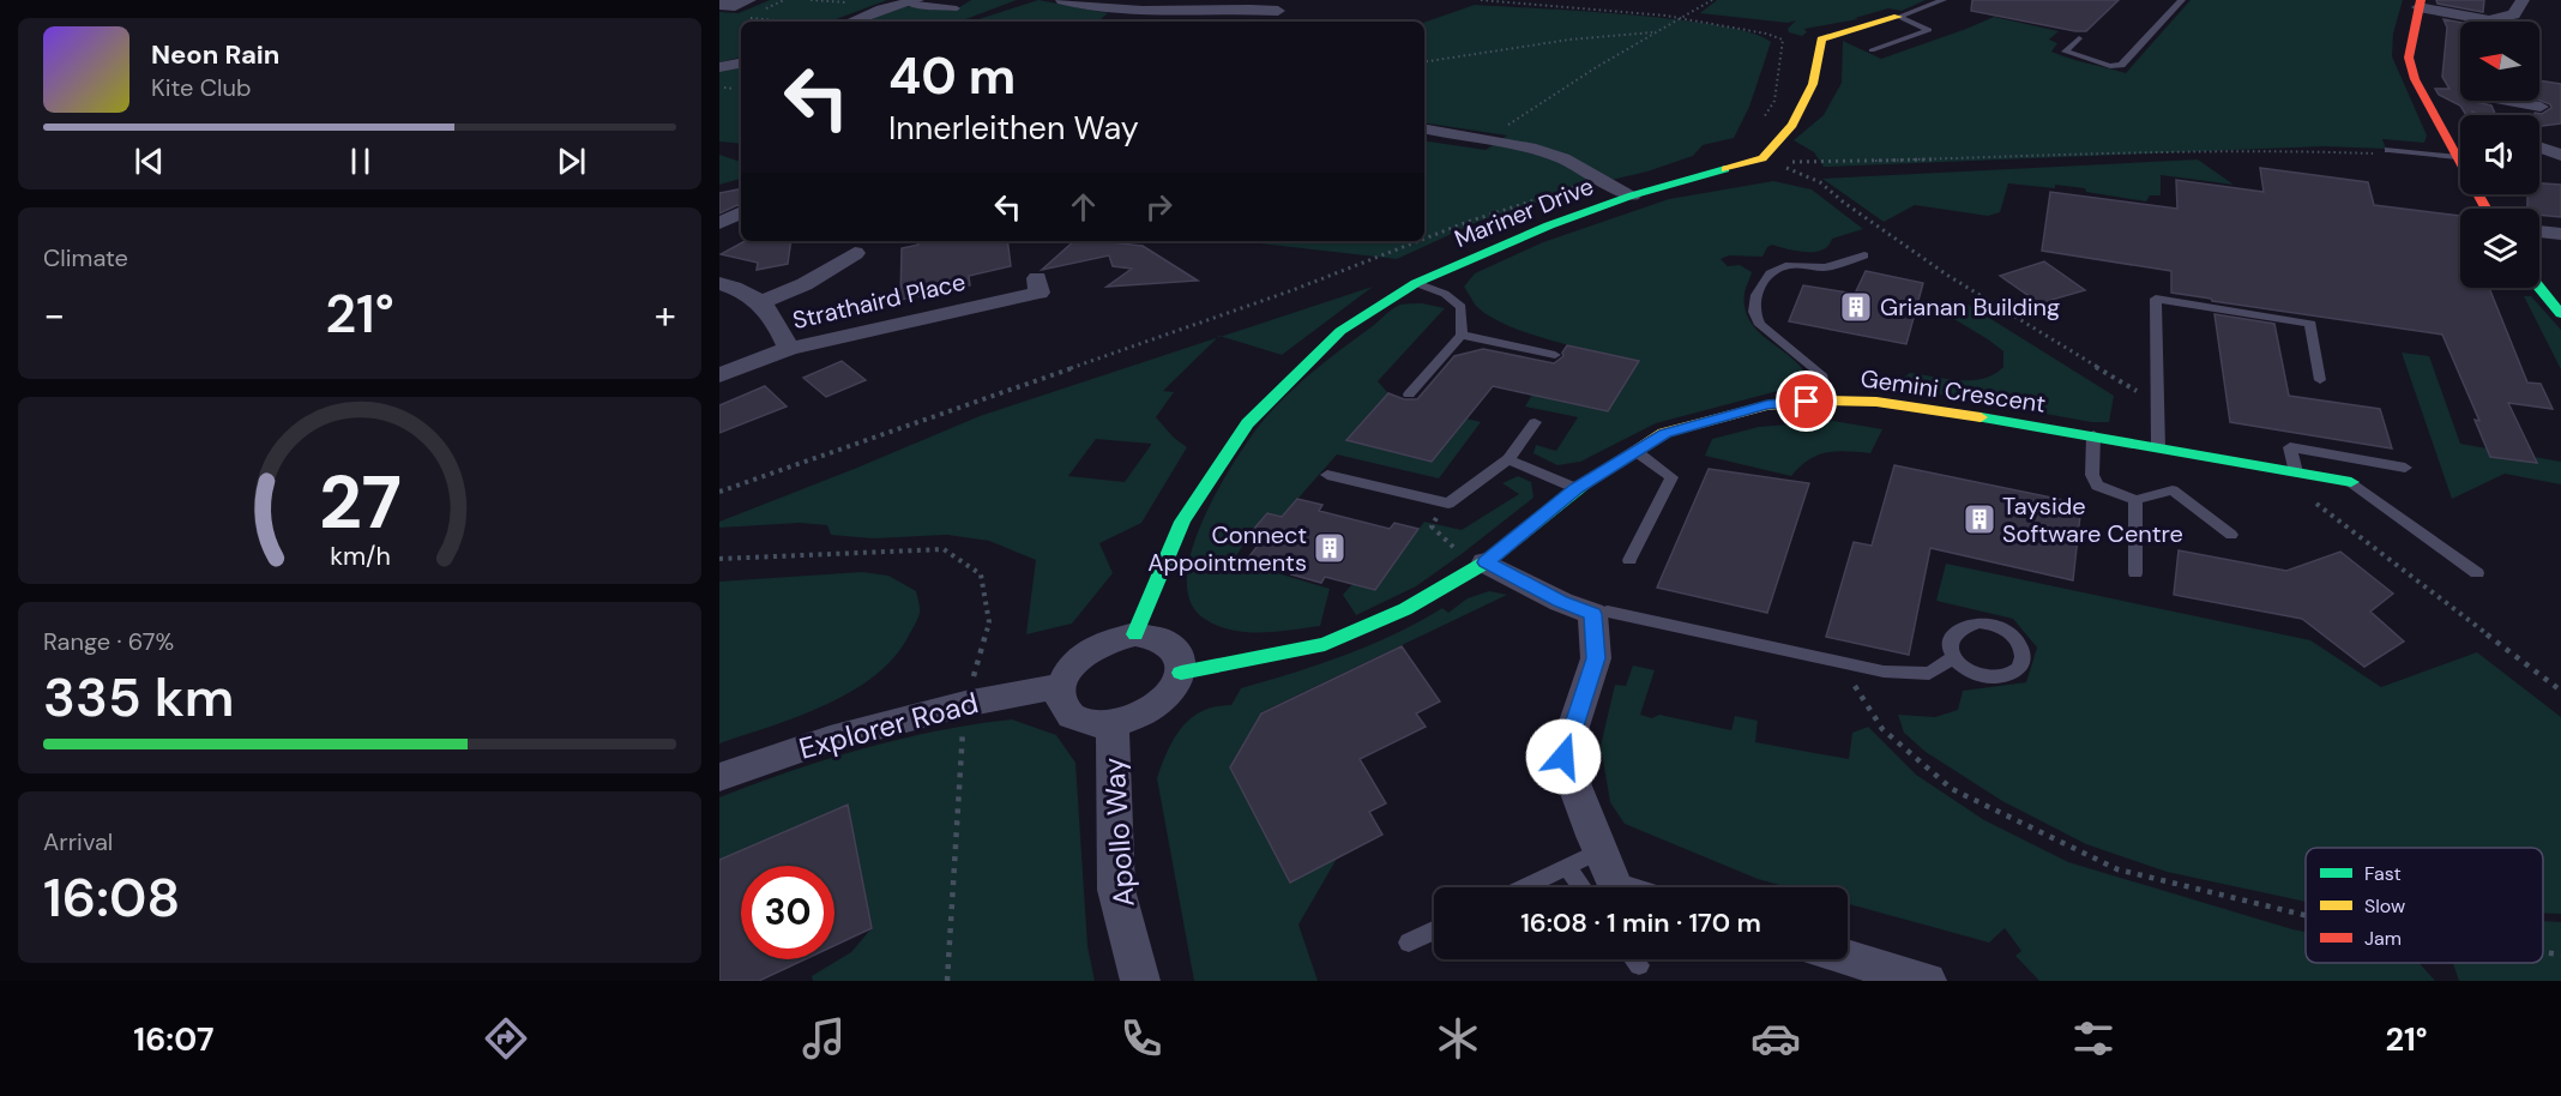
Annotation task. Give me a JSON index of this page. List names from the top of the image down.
{
  "streets": {
    "street": [
      "Mariner Drive",
      "Strathaird Place",
      "Gemini Crescent",
      "Explorer Road",
      "Apollo Way"
    ]
  },
  "crossings": [
    ["Mariner Drive", "Gemini Crescent"],
    ["Mariner Drive", "Explorer Road"],
    ["Mariner Drive", "Apollo Way"],
    ["Gemini Crescent", "Explorer Road"],
    ["Gemini Crescent", "Apollo Way"],
    ["Explorer Road", "Apollo Way"]
  ],
  "places": {
    "building": ["Grianan Building", "Tayside Software Centre", "Connect Appointments"]
  },
  "legend": ["Fast", "Slow", "Jam"],
  "north": "left",
  "page": {
    "turn": ["40 m", "Innerleithen Way"],
    "song": ["Neon Rain", "Kite Club"],
    "tile": [
      "Climate",
      ["Range · 67%", "335 km"],
      ["Arrival", "16:08"]
    ],
    "heat": ["−", "21°", "+"],
    "limit": "30",
    "trip": "16:08 · 1 min · 170 m",
    "tabs": ["16:07", "21°"],
    "gauge": ["27", "km/h"]
  }
}
